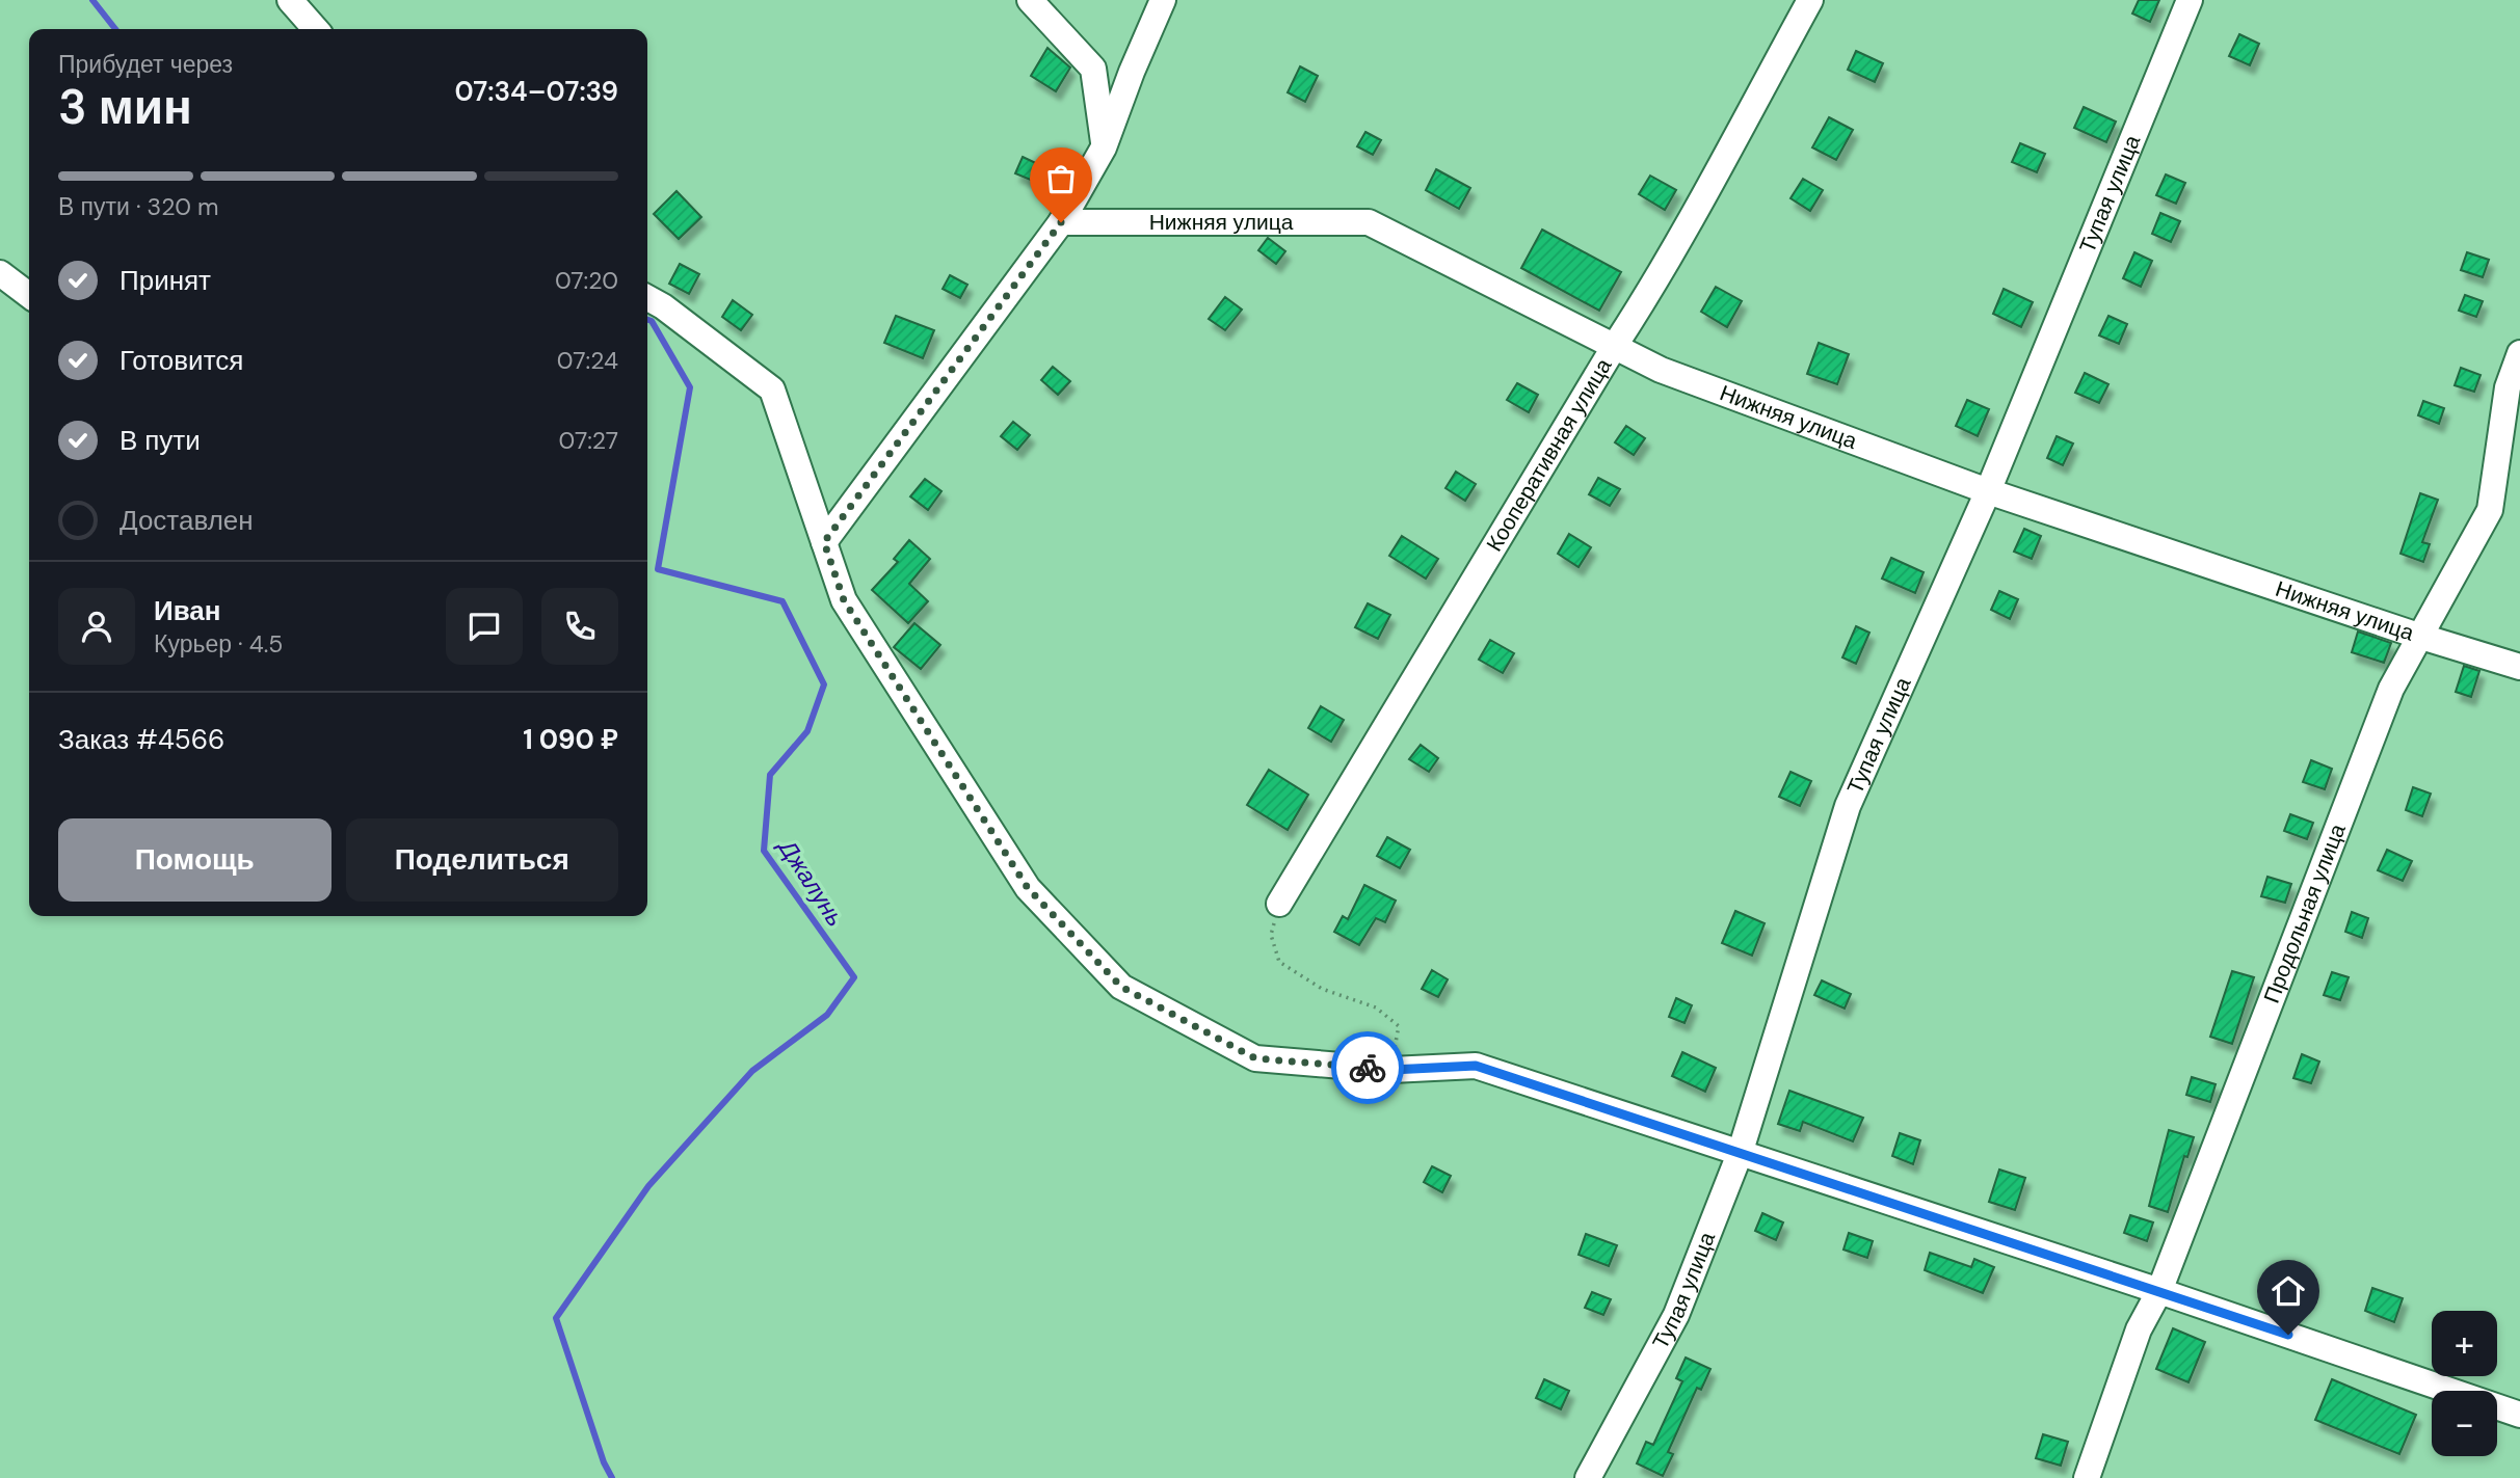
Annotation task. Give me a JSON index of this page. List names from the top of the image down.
{
  "streets": {
    "street": [
      "Тупая улица",
      "Нижняя улица",
      "Кооперативная улица",
      "Продольная улица"
    ]
  },
  "crossings": [
    ["Тупая улица", "Нижняя улица"],
    ["Нижняя улица", "Кооперативная улица"],
    ["Нижняя улица", "Продольная улица"]
  ],
  "water": ["Джалунь"],
  "page": {
    "heading": ["3 мин", "Прибудет через", "07:34–07:39"],
    "panel": [
      "Иван",
      "Курьер · 4.5",
      "Заказ #4566",
      "1 090 ₽"
    ],
    "bar": "В пути · 320 m",
    "list": [
      ["Принят", "07:20"],
      ["Готовится", "07:24"],
      ["В пути", "07:27"],
      "Доставлен"
    ],
    "buttons": ["Помощь", "Поделиться"],
    "map_buttons": ["+", "−"]
  }
}
